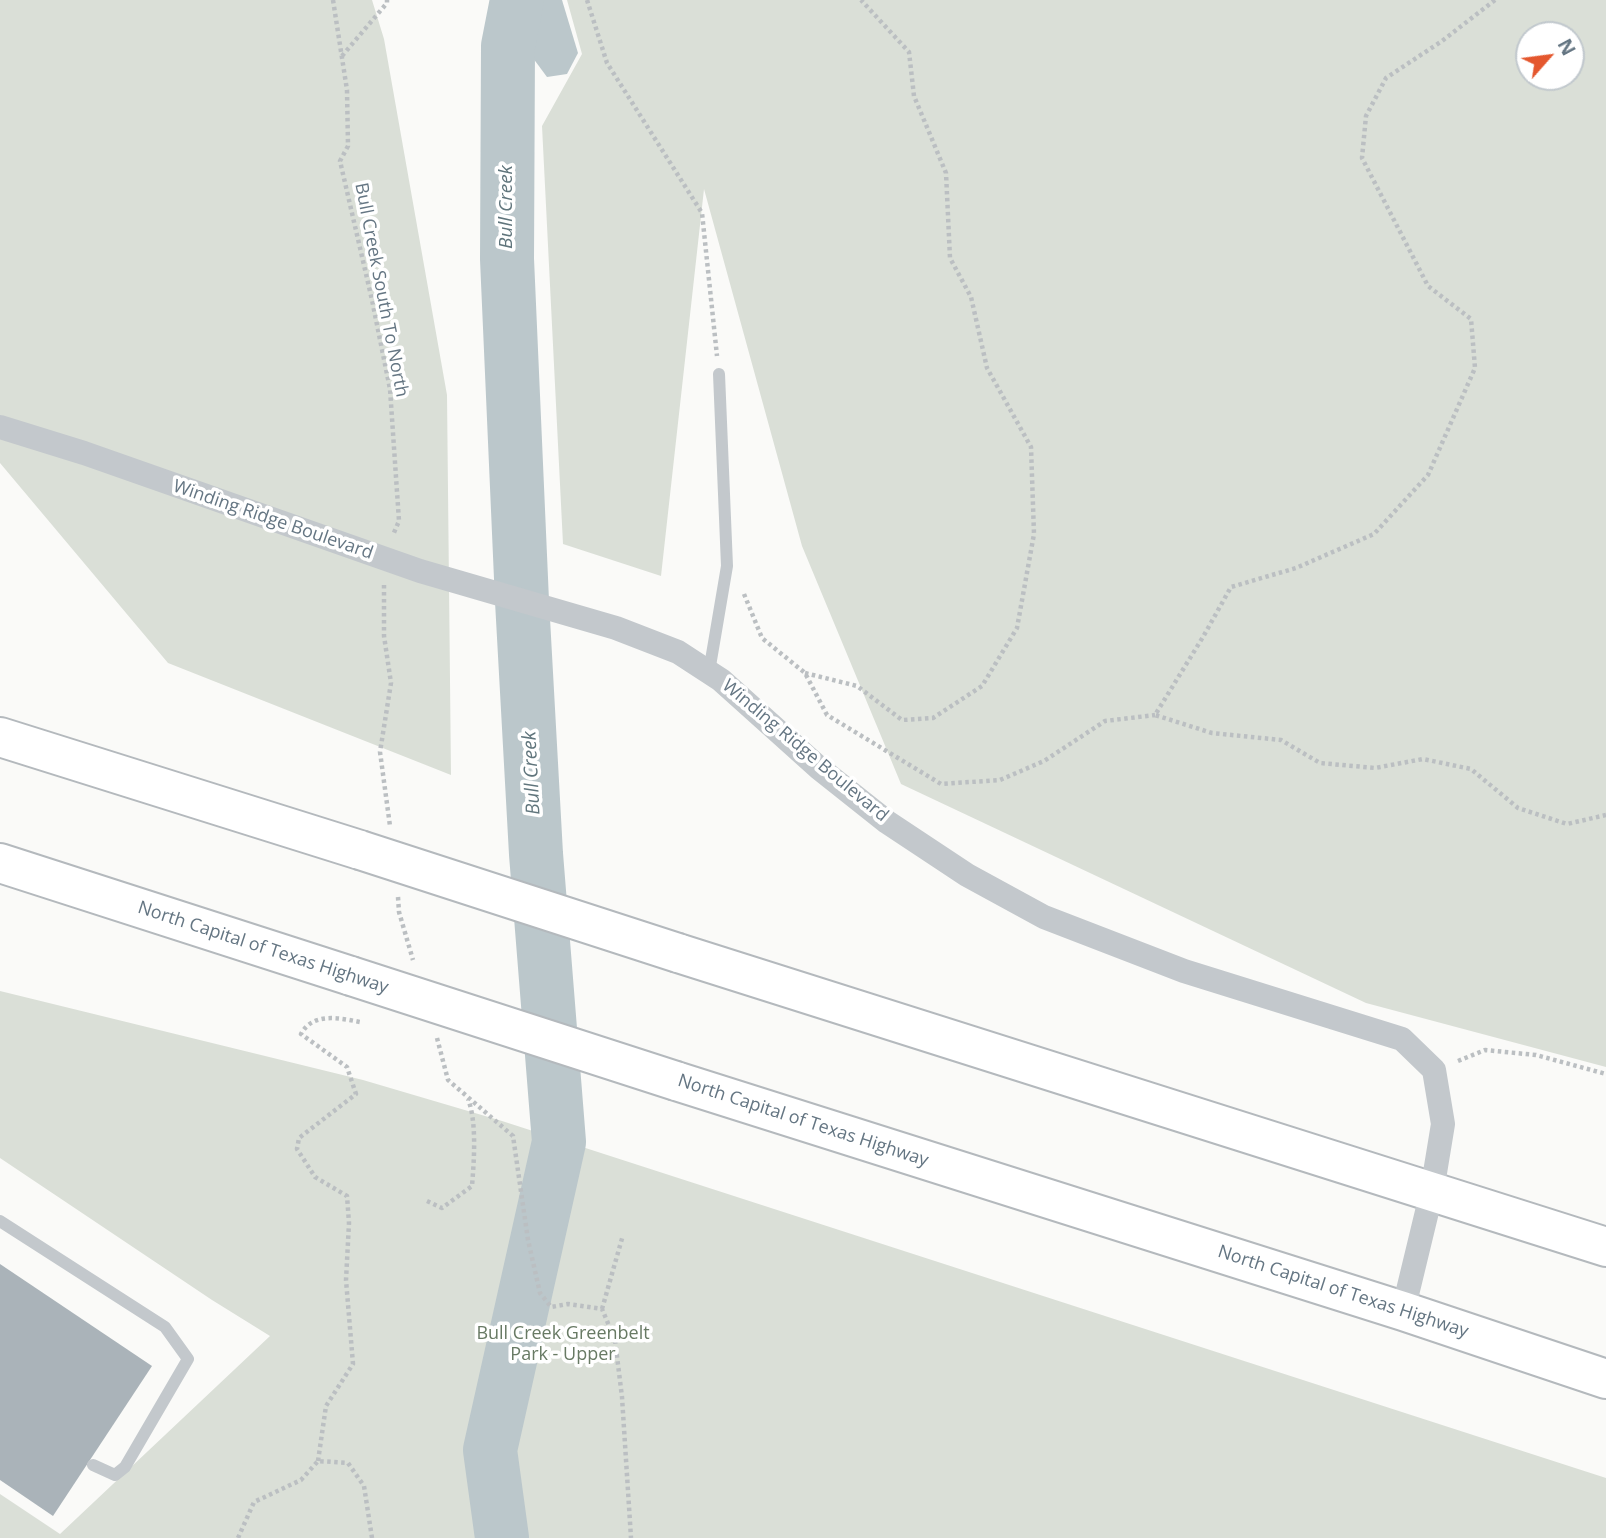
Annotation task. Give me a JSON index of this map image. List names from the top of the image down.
{
  "streets": {
    "highway": ["North Capital of Texas Highway"],
    "street": ["Winding Ridge Boulevard"],
    "path": ["Bull Creek South To North"]
  },
  "crossings": [
    ["Bull Creek South To North", "Winding Ridge Boulevard"]
  ],
  "water": ["Bull Creek"],
  "parks": ["Bull Creek Greenbelt Park - Upper"],
  "north": "top right"
}
